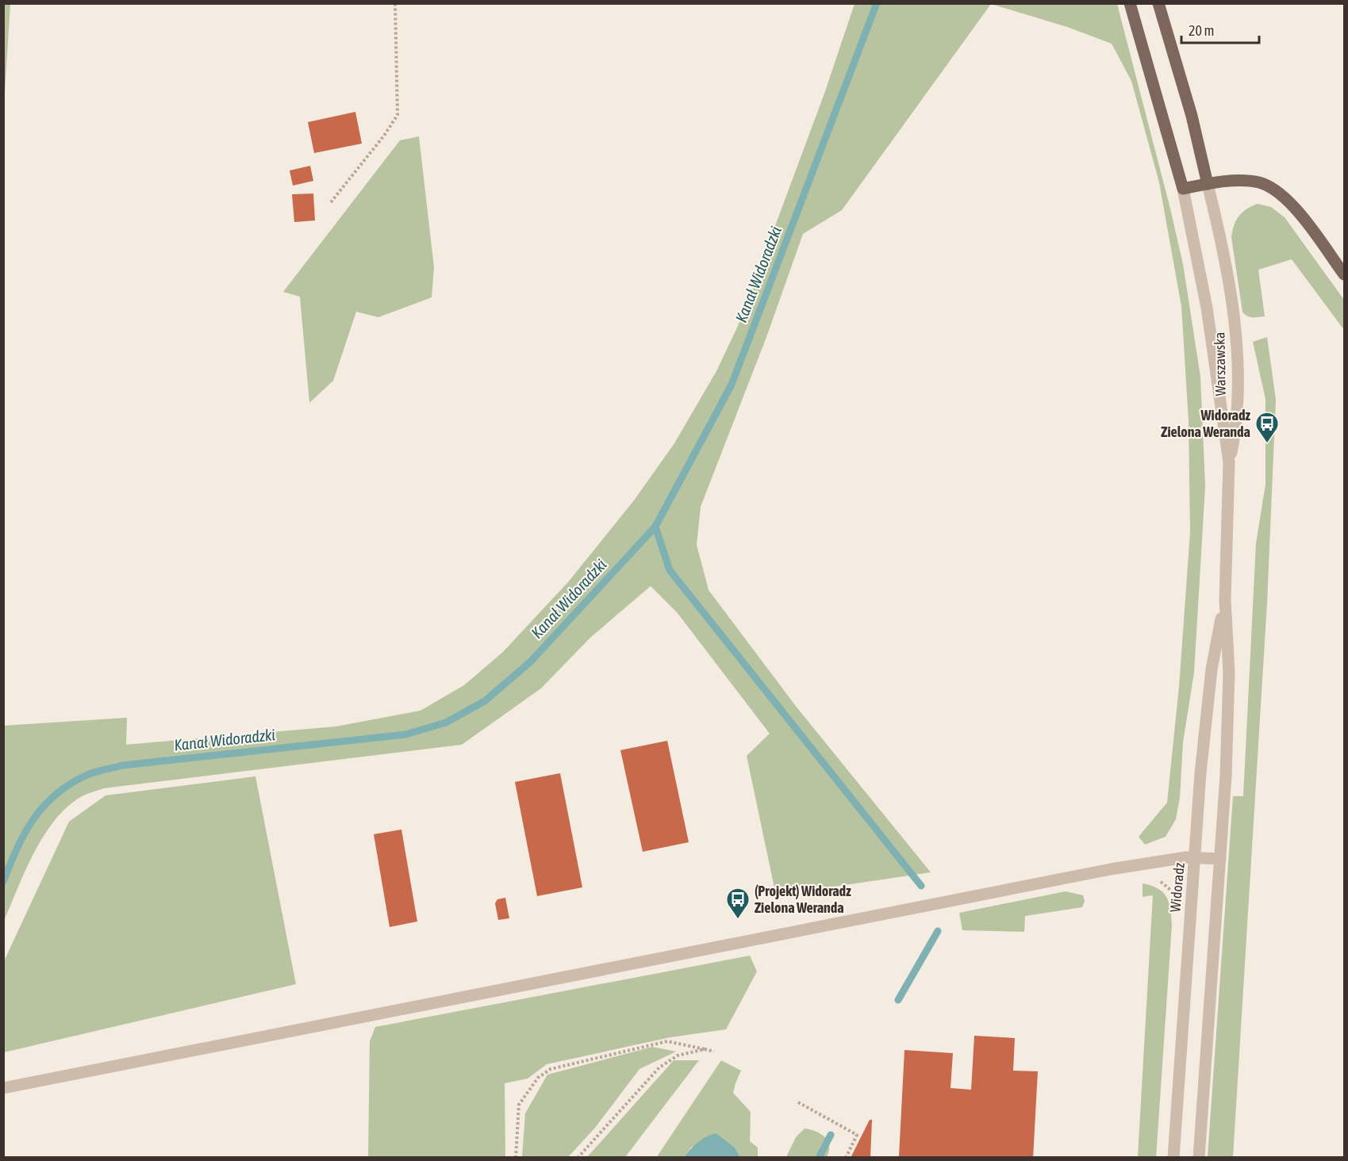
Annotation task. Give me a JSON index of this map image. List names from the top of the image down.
{
  "streets": {
    "main road": ["Warszawska"],
    "street": ["Widoradz"]
  },
  "water": ["Kanał Widoradzki"],
  "places": {
    "bus stop": ["Widoradz Zielona Weranda", "(Projekt) Widoradz Zielona Weranda"]
  },
  "scale_bar": "20 m"
}
